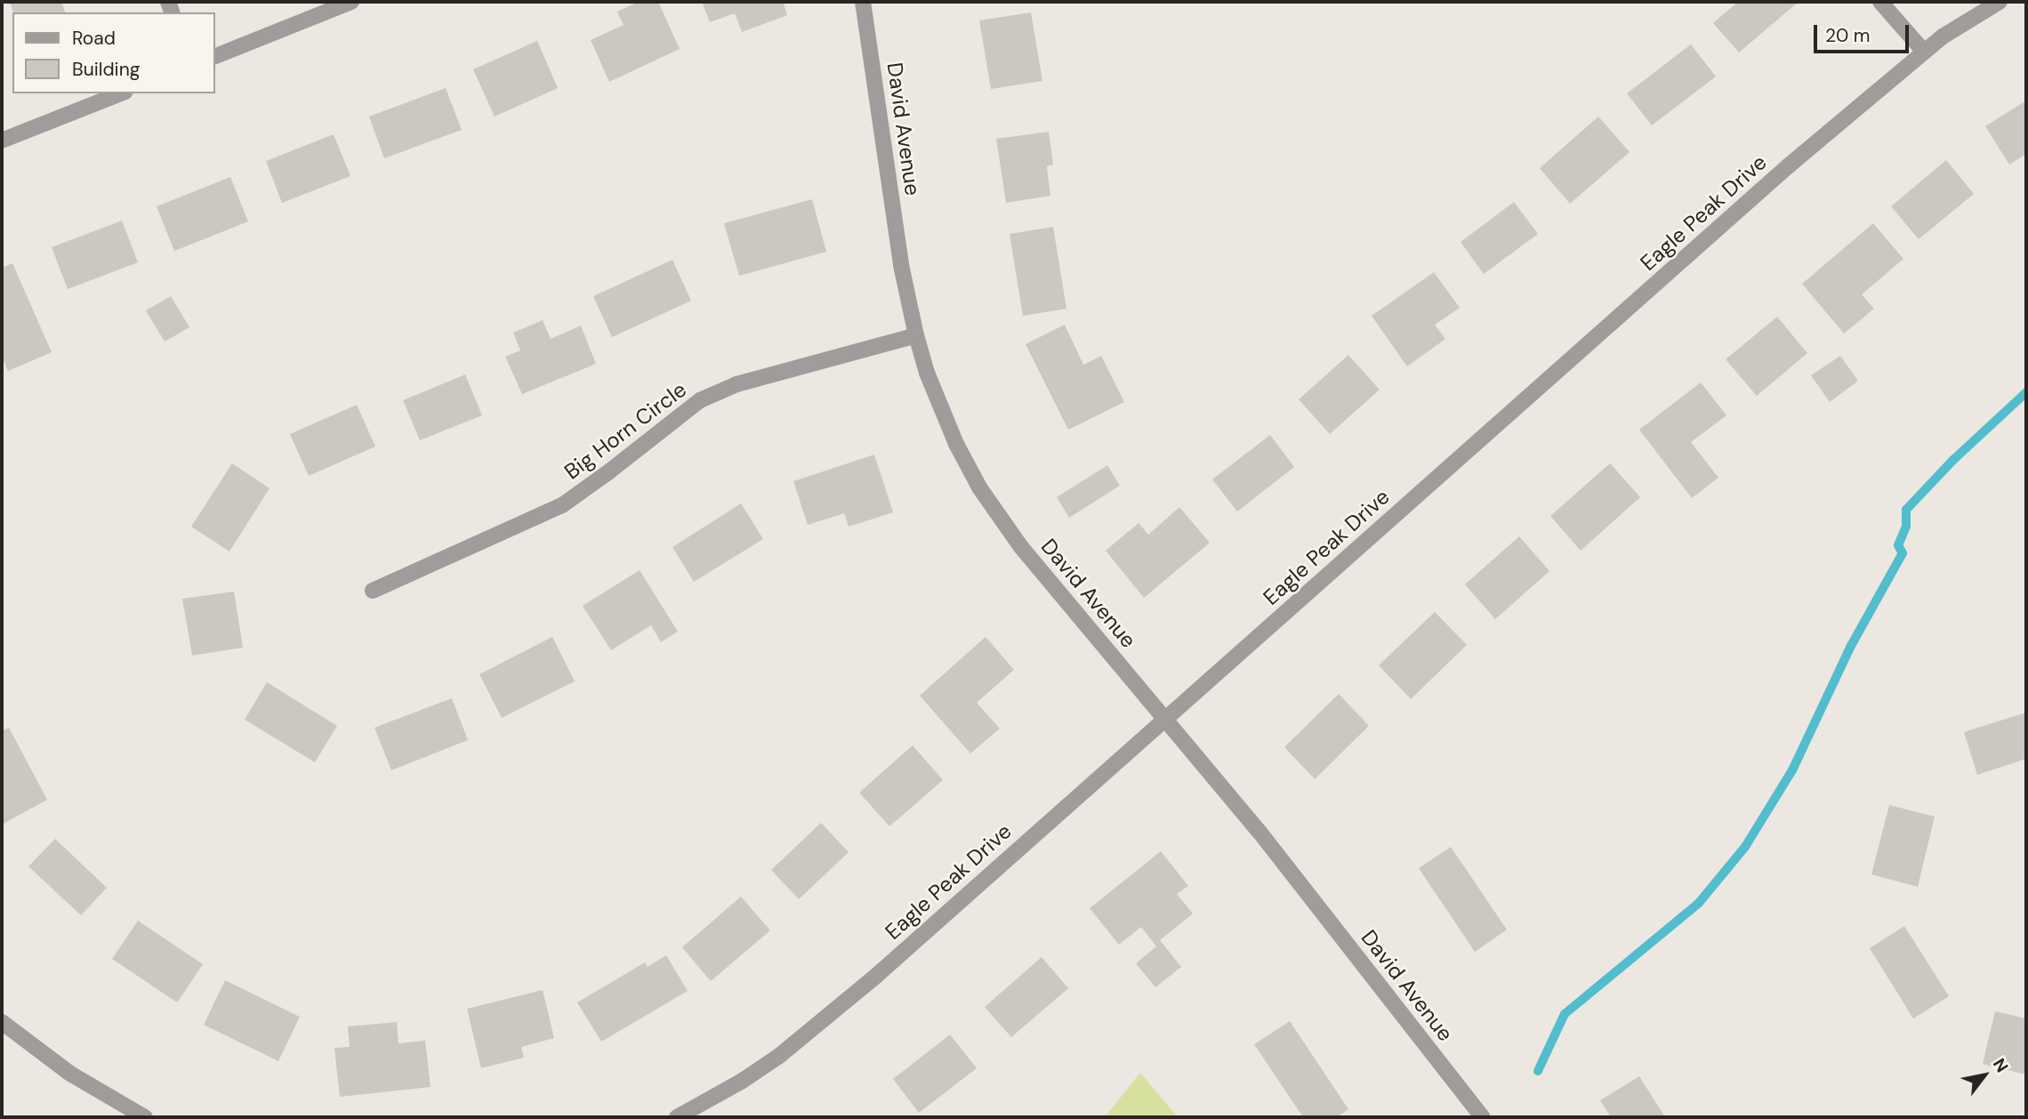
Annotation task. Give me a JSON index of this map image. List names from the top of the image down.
{
  "streets": {
    "street": ["David Avenue", "Eagle Peak Drive", "Big Horn Circle"]
  },
  "crossings": [
    ["David Avenue", "Eagle Peak Drive"],
    ["David Avenue", "Big Horn Circle"]
  ],
  "legend": ["Road", "Building"],
  "scale_bar": "20 m",
  "north": "top right"
}
